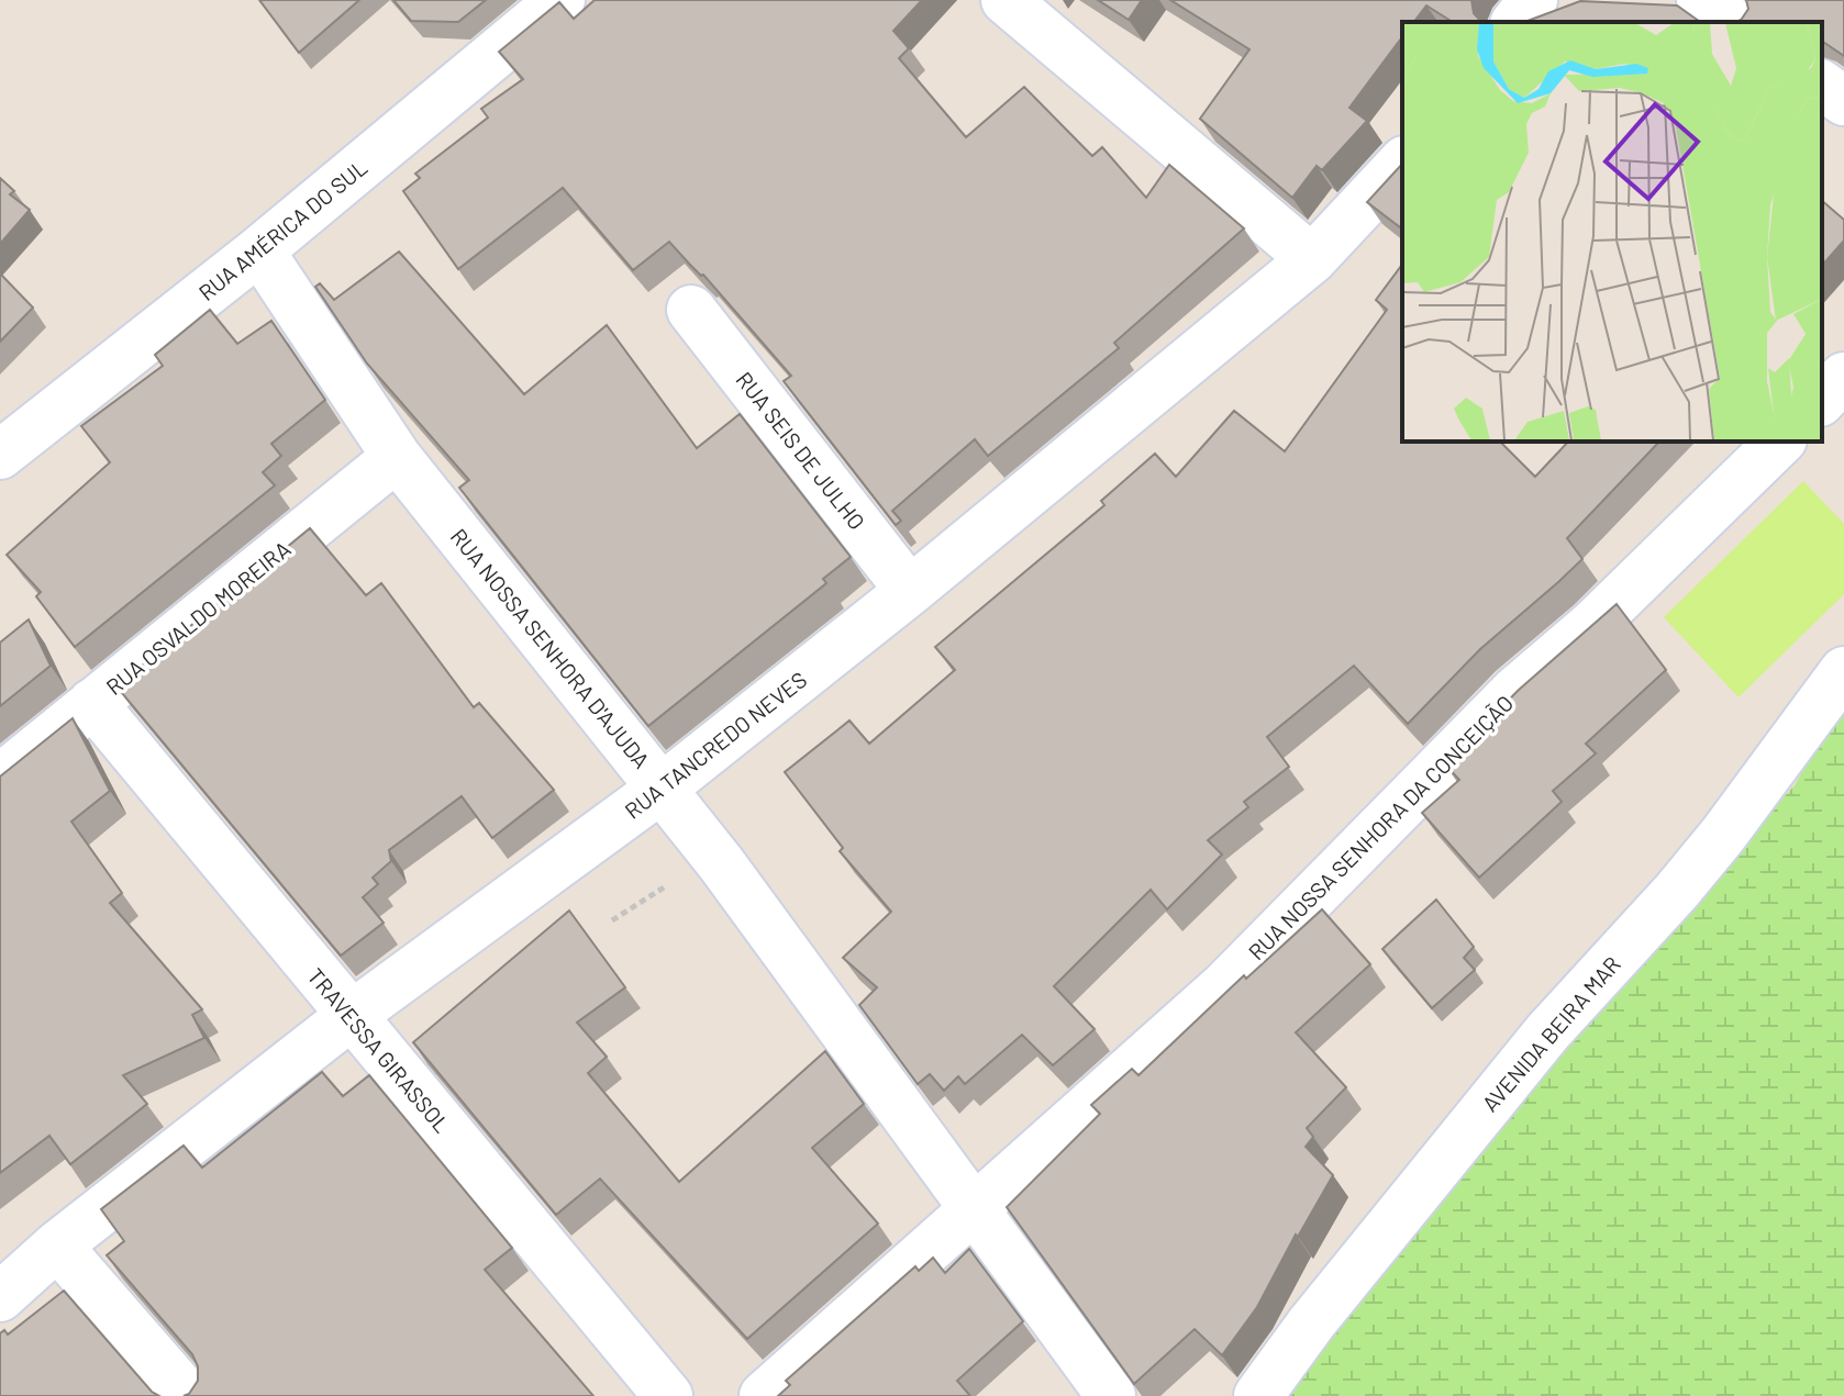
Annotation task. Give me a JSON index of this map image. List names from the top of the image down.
{
  "streets": {
    "street": [
      "RUA AMÉRICA DO SUL",
      "RUA SEIS DE JULHO",
      "RUA OSVALDO MOREIRA",
      "RUA NOSSA SENHORA D'AJUDA",
      "RUA TANCREDO NEVES",
      "RUA NOSSA SENHORA DA CONCEIÇÃO",
      "AVENIDA BEIRA MAR",
      "TRAVESSA GIRASSOL"
    ]
  },
  "crossings": [
    ["RUA AMÉRICA DO SUL", "RUA NOSSA SENHORA D'AJUDA"],
    ["RUA SEIS DE JULHO", "RUA TANCREDO NEVES"],
    ["RUA OSVALDO MOREIRA", "RUA NOSSA SENHORA D'AJUDA"],
    ["RUA OSVALDO MOREIRA", "TRAVESSA GIRASSOL"],
    ["RUA NOSSA SENHORA D'AJUDA", "RUA TANCREDO NEVES"],
    ["RUA NOSSA SENHORA D'AJUDA", "RUA NOSSA SENHORA DA CONCEIÇÃO"],
    ["RUA TANCREDO NEVES", "TRAVESSA GIRASSOL"]
  ]
}
